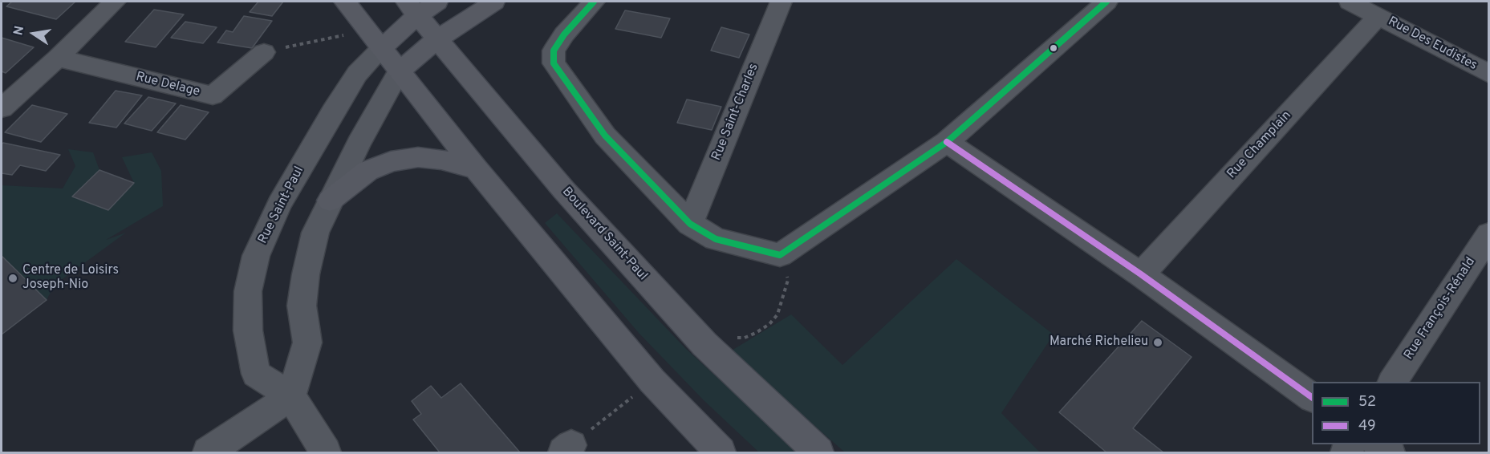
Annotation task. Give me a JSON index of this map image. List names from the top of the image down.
{
  "streets": {
    "main road": ["Boulevard Saint-Paul"],
    "street": [
      "Rue Des Eudistes",
      "Rue Delage",
      "Rue Saint-Charles",
      "Rue Champlain",
      "Rue Saint-Paul",
      "Rue François-Rénald"
    ]
  },
  "crossings": [
    ["Rue Des Eudistes", "Rue Champlain"]
  ],
  "places": ["Centre de Loisirs Joseph-Nio", "Marché Richelieu"],
  "lines": ["transit line 52", "transit line 49"],
  "legend": ["52", "49"],
  "north": "left"
}
